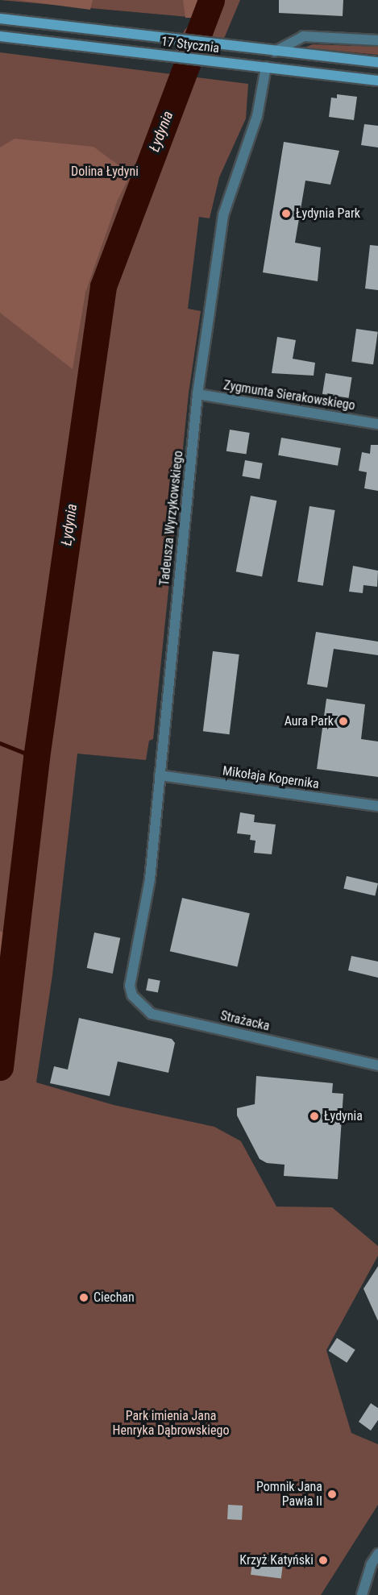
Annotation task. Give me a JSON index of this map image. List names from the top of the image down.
{
  "streets": {
    "main road": ["17 Stycznia"],
    "street": [
      "Zygmunta Sierakowskiego",
      "Tadeusza Wyrzykowskiego",
      "Mikołaja Kopernika",
      "Strażacka"
    ]
  },
  "crossings": [
    ["17 Stycznia", "Tadeusza Wyrzykowskiego"],
    ["Zygmunta Sierakowskiego", "Tadeusza Wyrzykowskiego"],
    ["Tadeusza Wyrzykowskiego", "Mikołaja Kopernika"],
    ["Tadeusza Wyrzykowskiego", "Strażacka"]
  ],
  "water": ["Łydynia"],
  "parks": ["Dolina Łydyni", "Park imienia Jana Henryka Dąbrowskiego"],
  "places": [
    "Łydynia Park",
    "Aura Park",
    "Łydynia",
    "Ciechan",
    "Pomnik Jana Pawła II",
    "Krzyż Katyński"
  ]
}
